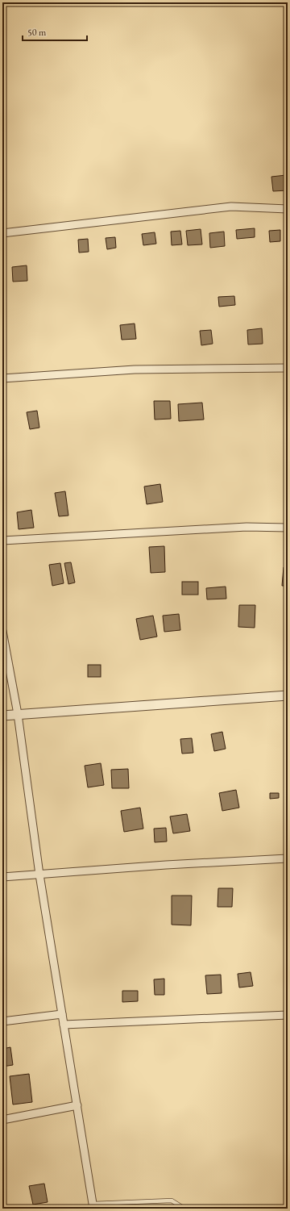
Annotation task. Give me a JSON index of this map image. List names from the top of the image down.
{
  "scale_bar": "50 m"
}
